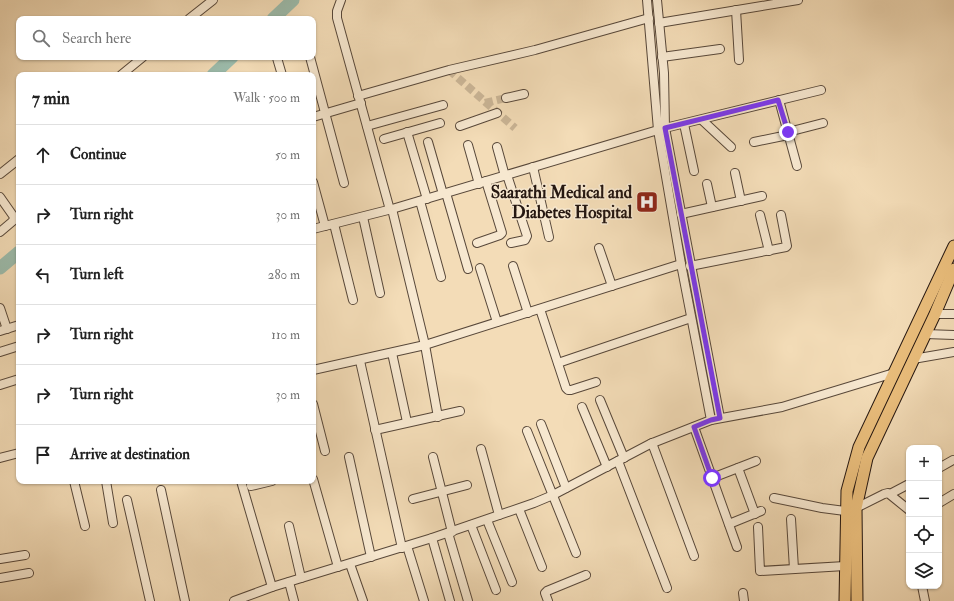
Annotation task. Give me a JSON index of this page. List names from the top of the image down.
{
  "places": {
    "hospital": ["Saarathi Medical and Diabetes Hospital"]
  },
  "page": {
    "search": "Search here",
    "heading": ["7 min", "Walk · 500 m"],
    "list": [
      ["Continue", "50 m"],
      ["Turn right", "30 m"],
      ["Turn left", "280 m"],
      ["Turn right", "110 m"],
      ["Turn right", "30 m"],
      "Arrive at destination"
    ],
    "map_buttons": ["+", "−"]
  }
}
